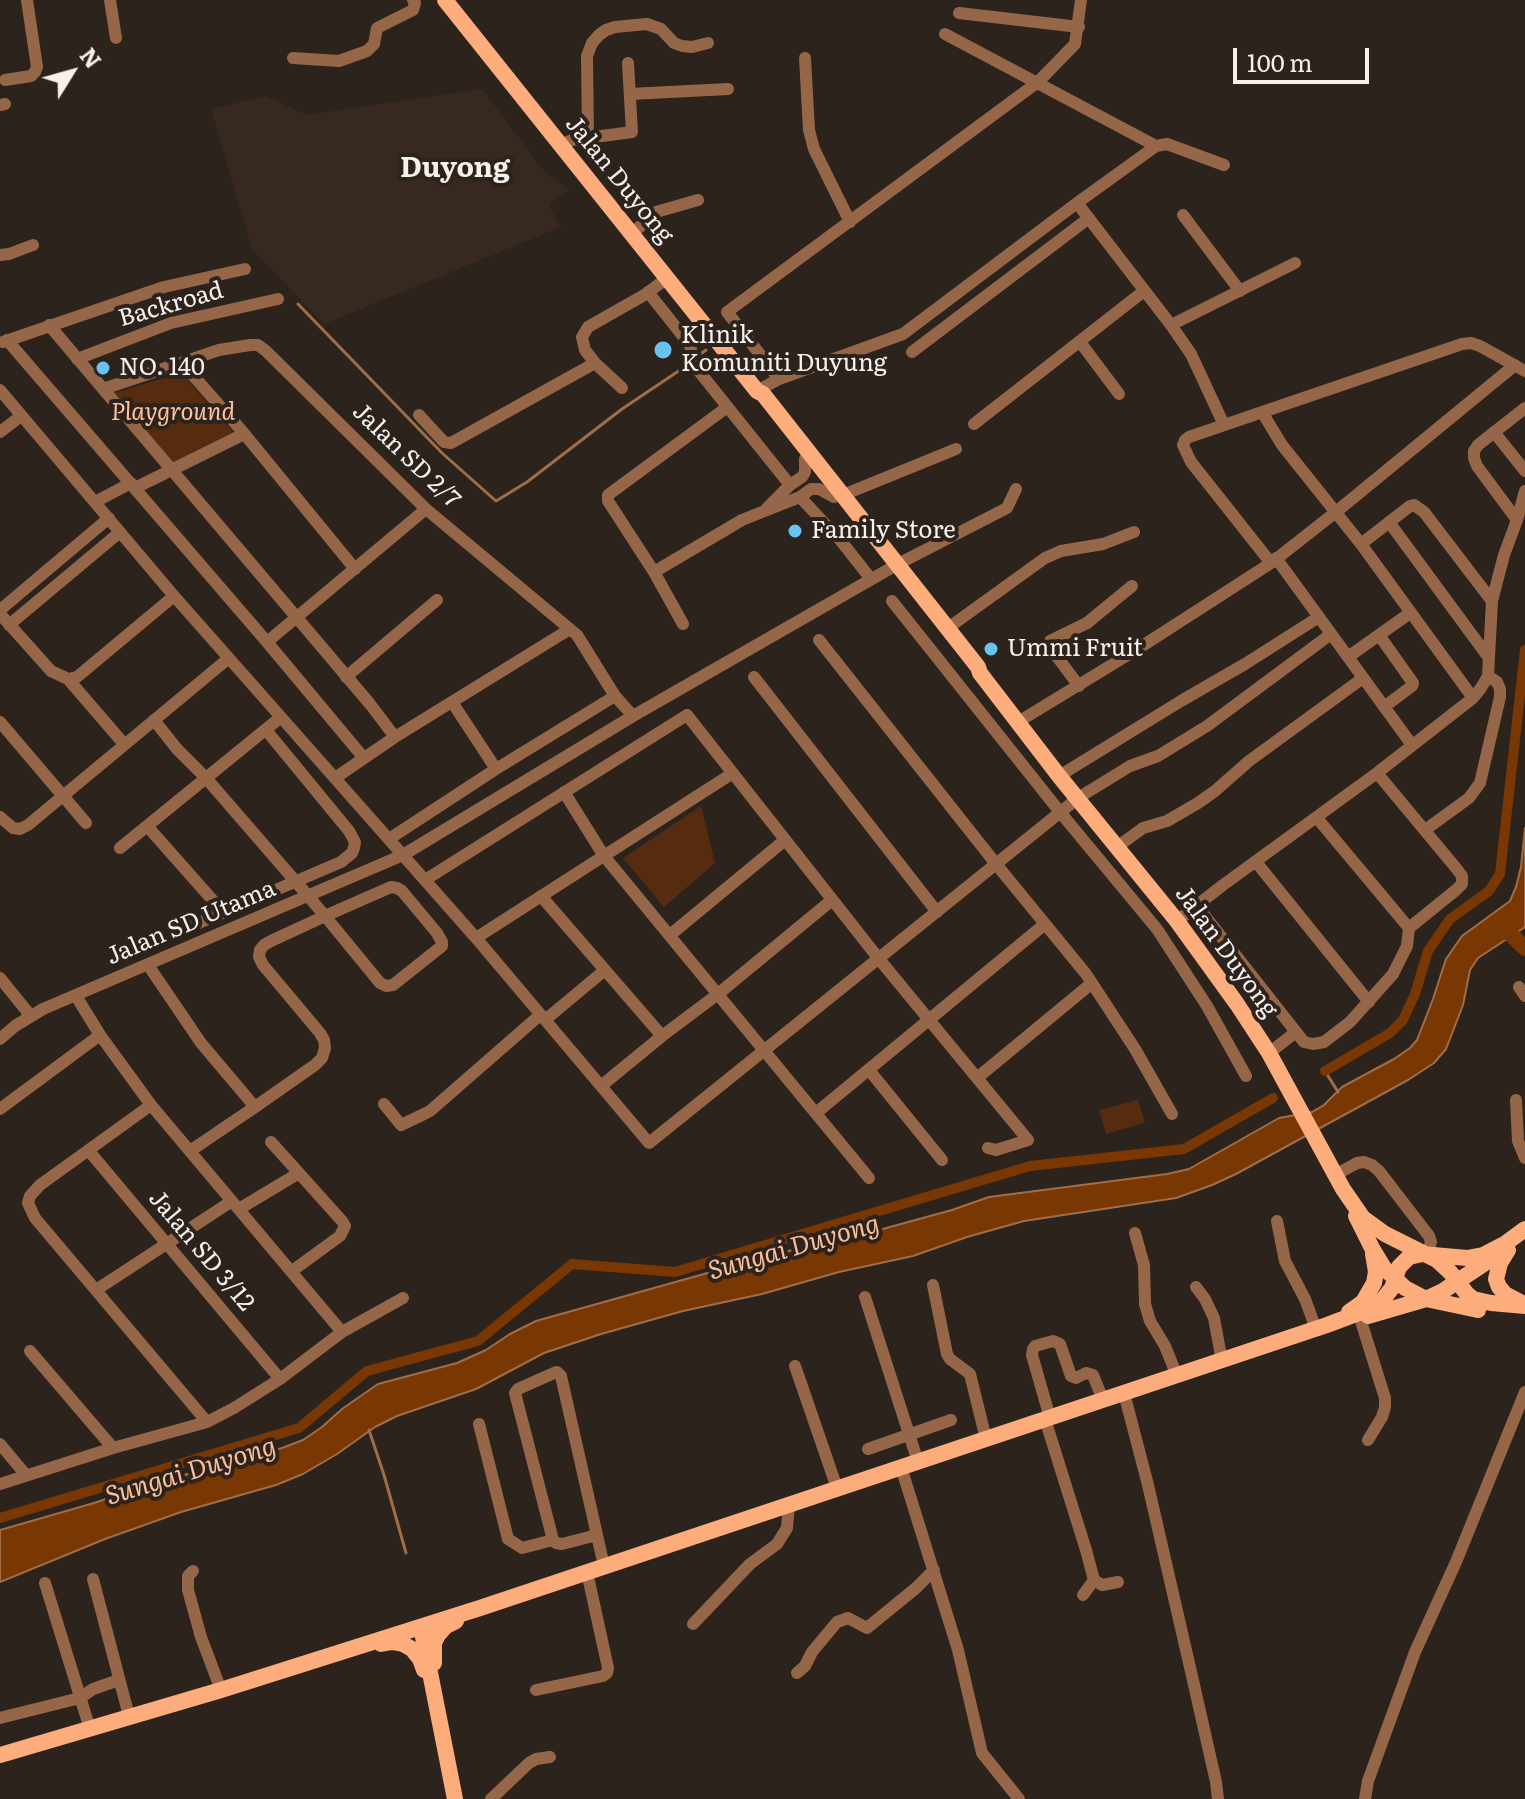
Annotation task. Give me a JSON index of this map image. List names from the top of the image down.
{
  "streets": {
    "main road": ["Jalan Duyong"],
    "street": [
      "Backroad",
      "Jalan SD 2/7",
      "Jalan SD Utama",
      "Jalan SD 3/12"
    ]
  },
  "crossings": [
    ["Jalan Duyong", "Jalan SD Utama"],
    ["Jalan SD 2/7", "Jalan SD Utama"]
  ],
  "districts": ["Duyong"],
  "water": ["Sungai Duyong"],
  "parks": ["Playground"],
  "places": [
    "Klinik Komuniti Duyung",
    "NO. 140",
    "Family Store",
    "Ummi Fruit"
  ],
  "scale_bar": "100 m",
  "north": "top right"
}
